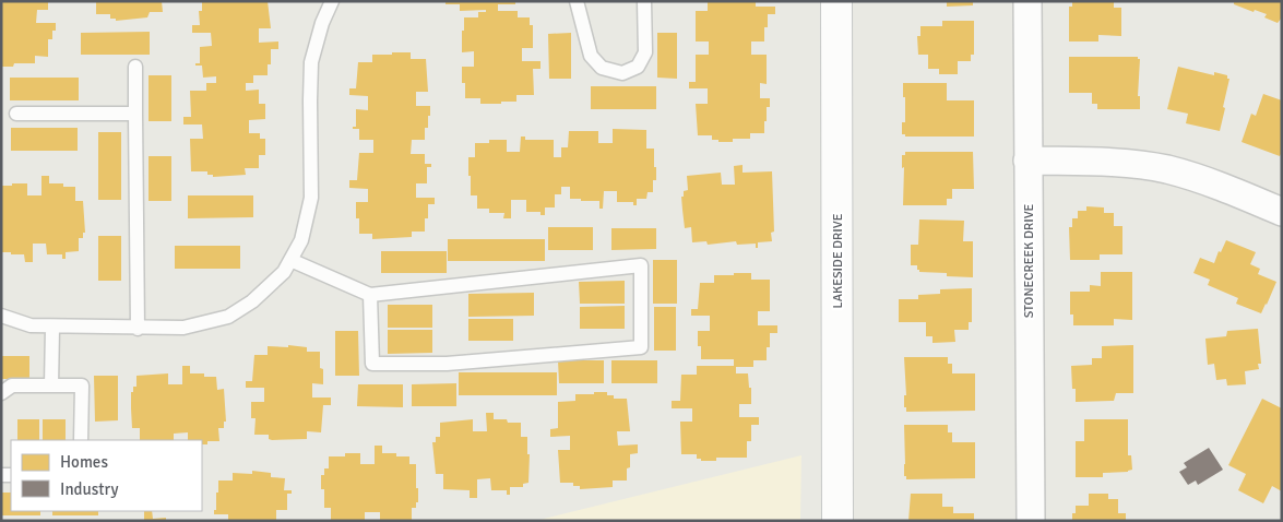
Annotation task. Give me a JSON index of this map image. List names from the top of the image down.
{
  "streets": {
    "street": ["LAKESIDE DRIVE", "STONECREEK DRIVE"]
  },
  "legend": ["Homes", "Industry"]
}
